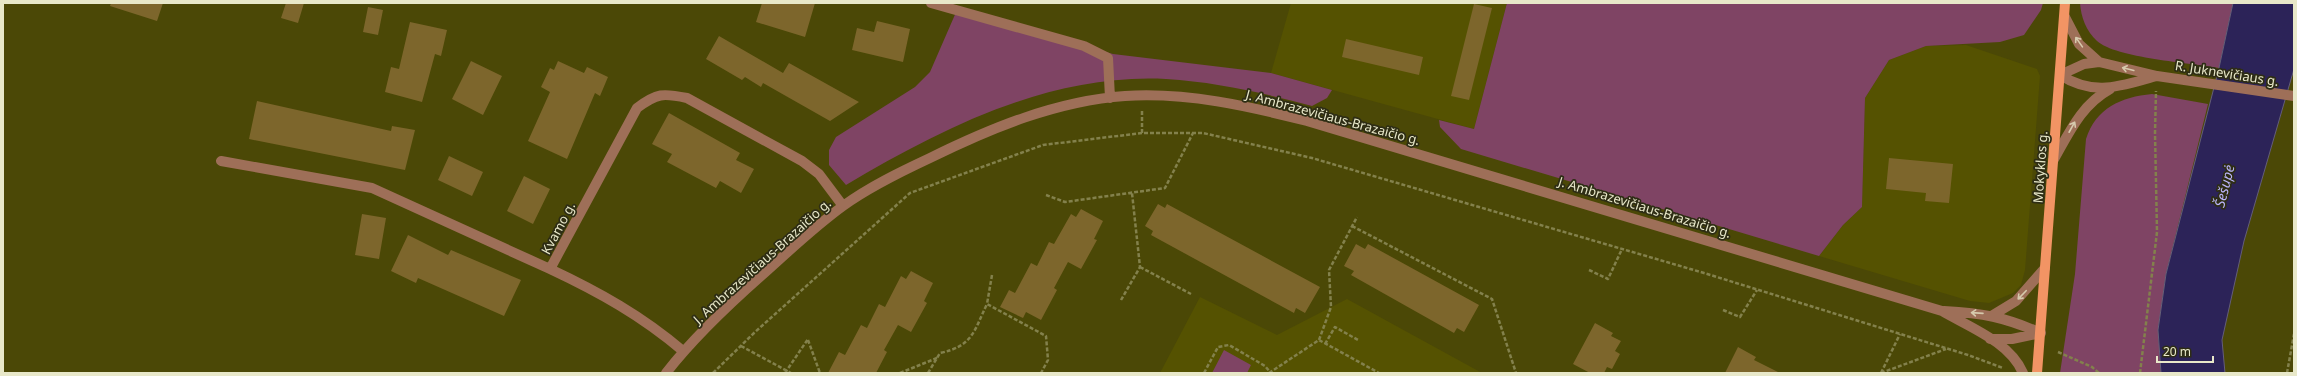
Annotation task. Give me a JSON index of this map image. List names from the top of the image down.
{
  "streets": {
    "main road": ["Mokyklos g."],
    "street": ["R. Juknevičiaus g.", "J. Ambrazevičiaus-Brazaičio g.", "Kvamo g."]
  },
  "crossings": [
    ["R. Juknevičiaus g.", "Mokyklos g."],
    ["J. Ambrazevičiaus-Brazaičio g.", "Mokyklos g."],
    ["J. Ambrazevičiaus-Brazaičio g.", "Kvamo g."]
  ],
  "water": ["Šešupė"],
  "scale_bar": "20 m"
}
